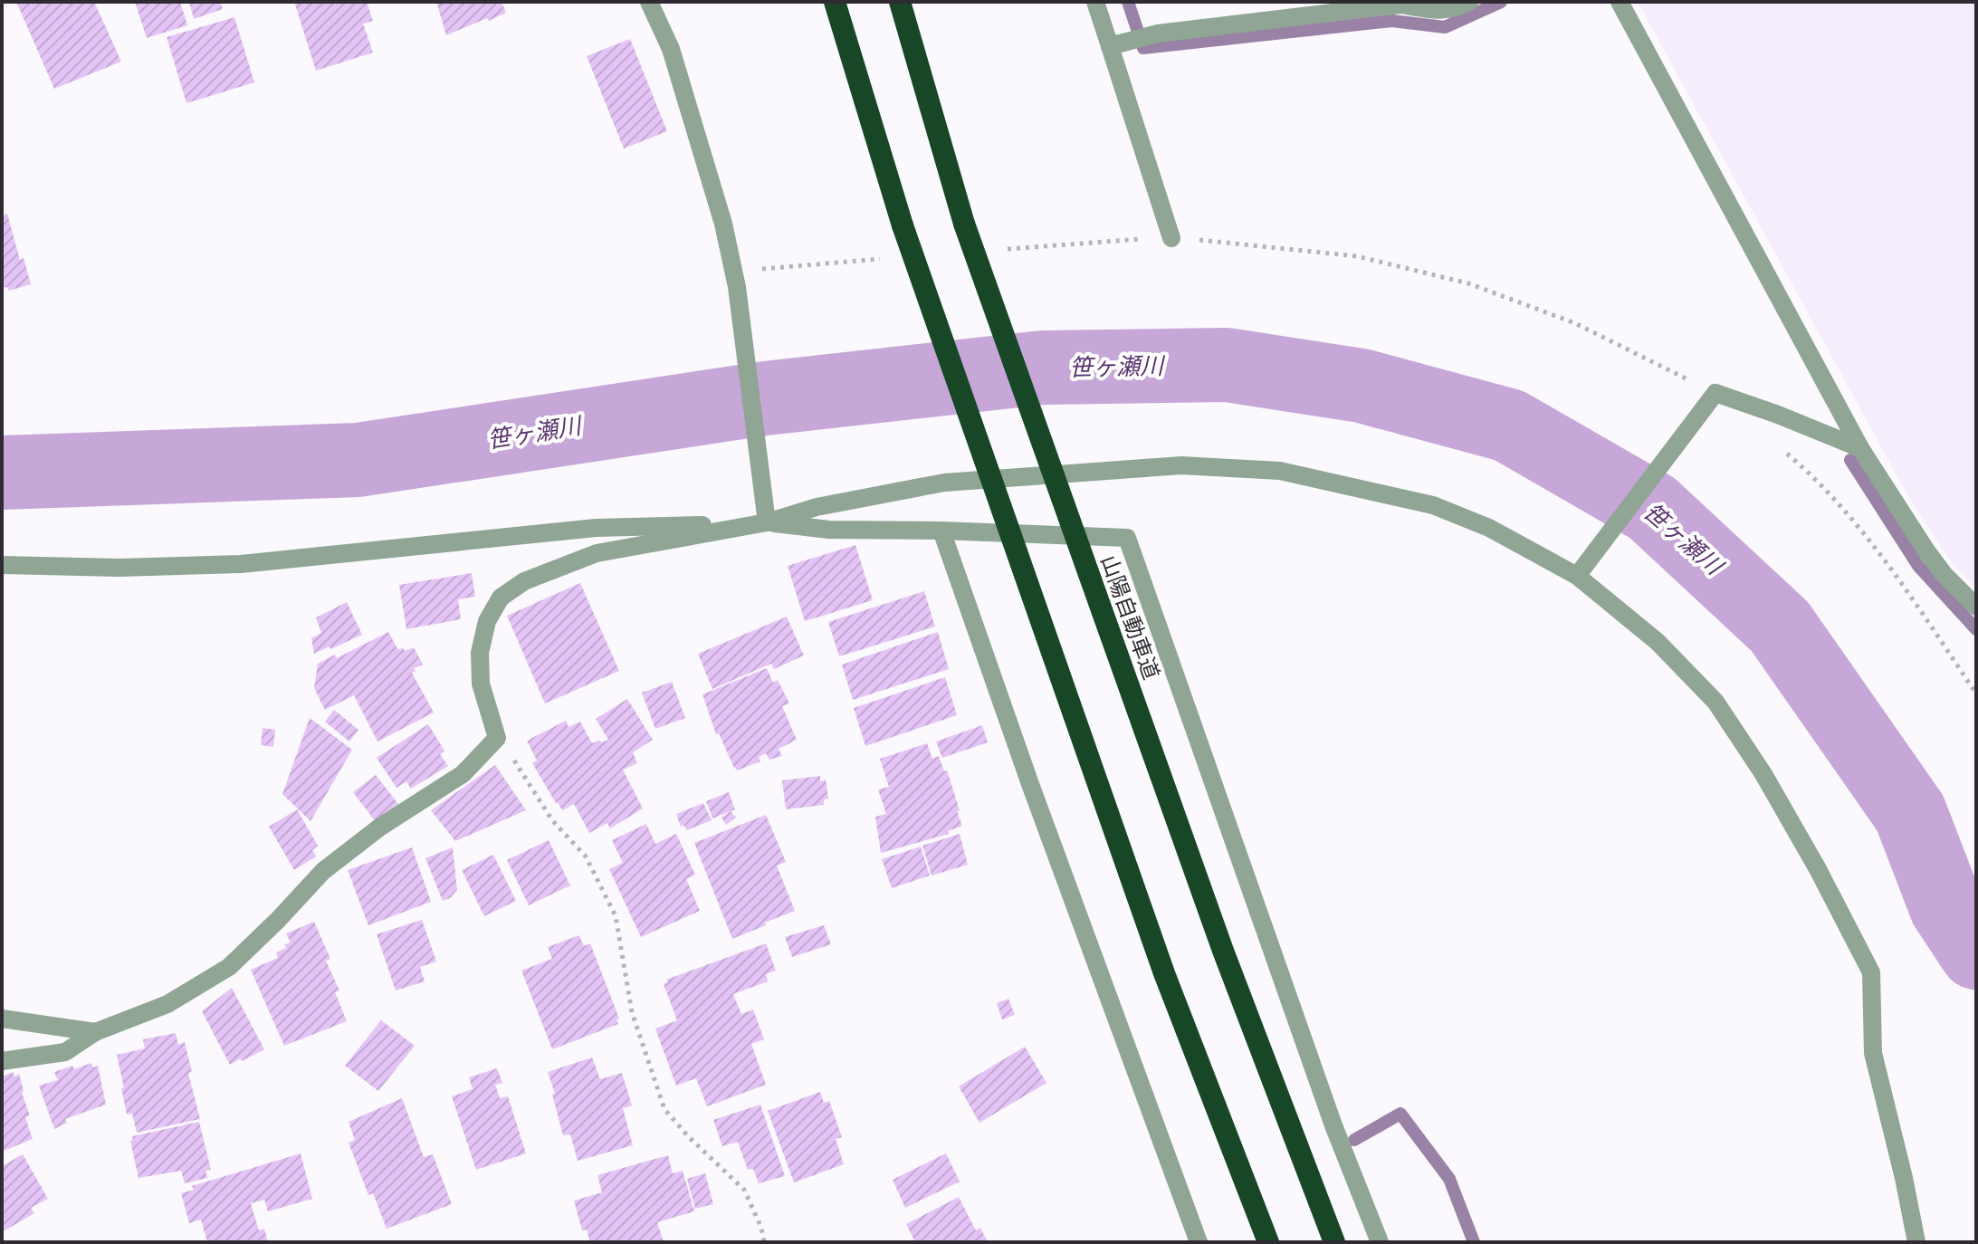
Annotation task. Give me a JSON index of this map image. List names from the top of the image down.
{
  "streets": {
    "highway": ["山陽自動車道"]
  },
  "water": ["笹ヶ瀬川"]
}
